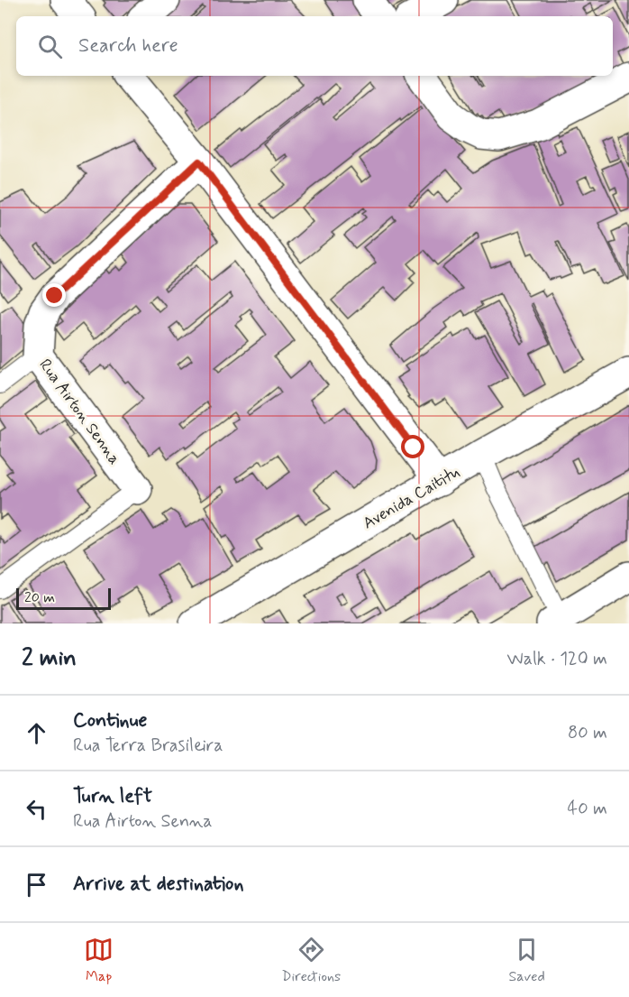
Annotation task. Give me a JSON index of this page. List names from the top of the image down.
{
  "streets": {
    "street": ["Rua Airton Senna", "Avenida Caititu"]
  },
  "scale_bar": "20 m",
  "page": {
    "search": "Search here",
    "scale": "20 m",
    "heading": ["2 min", "Walk · 120 m"],
    "list": [
      ["Continue", "Rua Terra Brasileira", "80 m"],
      ["Turn left", "Rua Airton Senna", "40 m"],
      "Arrive at destination"
    ],
    "nav": ["Map", "Directions", "Saved"]
  }
}
